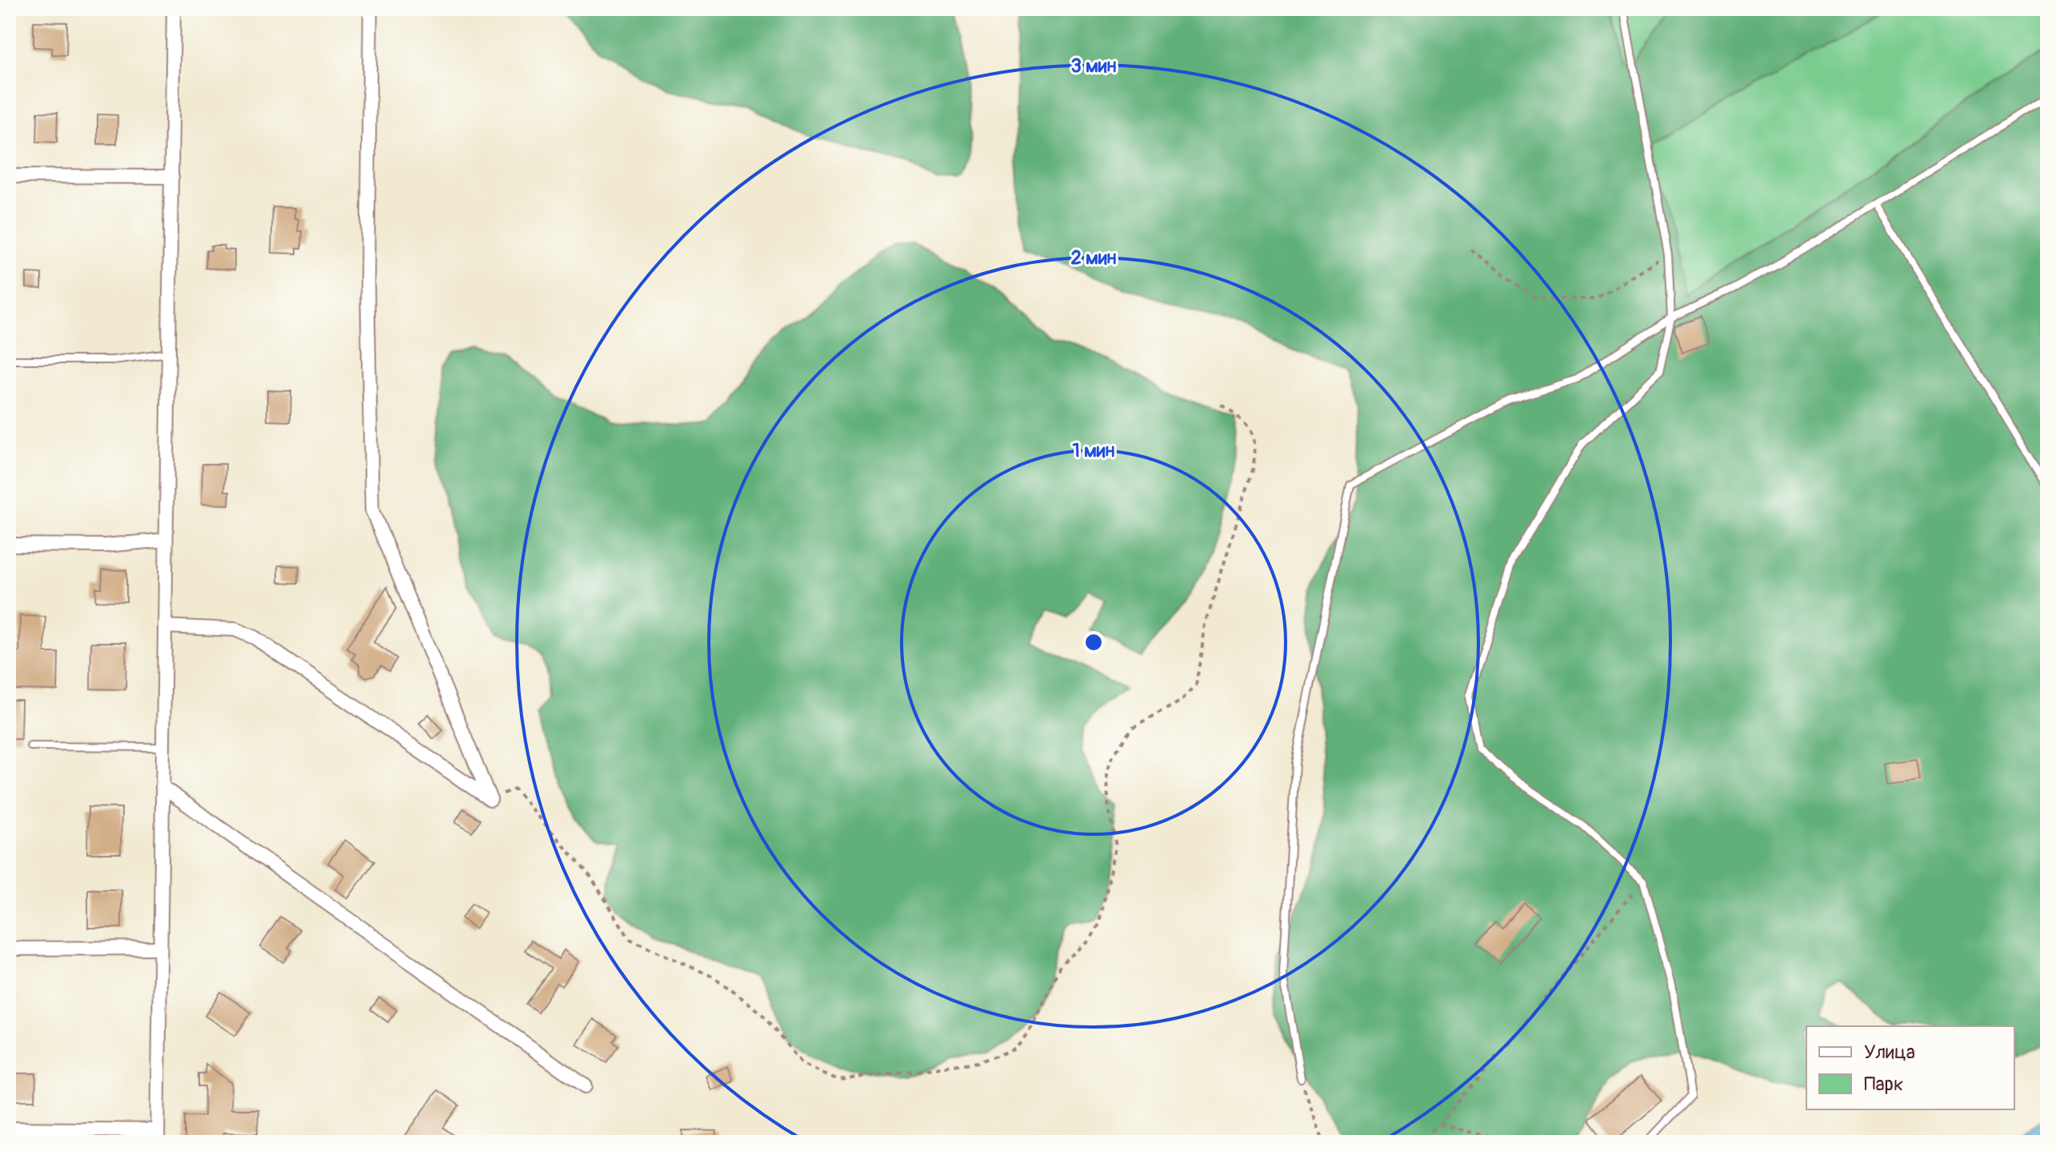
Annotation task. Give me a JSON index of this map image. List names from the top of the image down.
{
  "legend": ["Улица", "Парк"],
  "rings": ["3 мин", "2 мин", "1 мин"]
}
